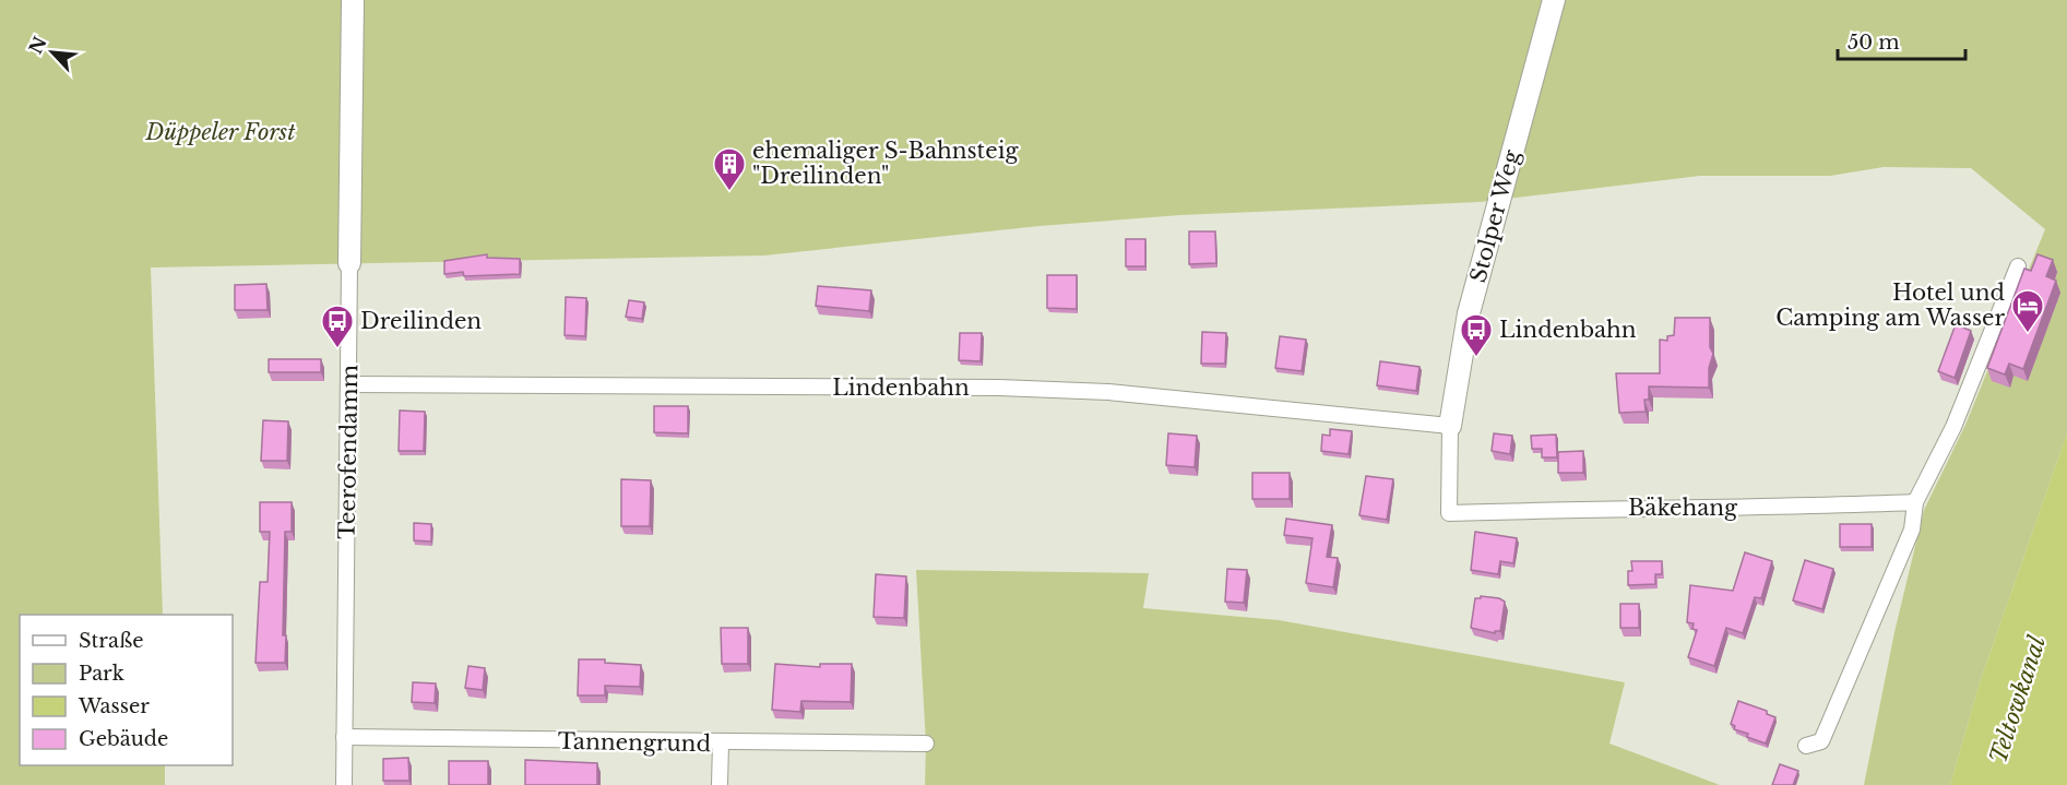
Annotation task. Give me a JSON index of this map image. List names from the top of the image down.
{
  "streets": {
    "street": [
      "Stolper Weg",
      "Lindenbahn",
      "Teerofendamm",
      "Bäkehang",
      "Tannengrund"
    ]
  },
  "crossings": [
    ["Stolper Weg", "Lindenbahn"],
    ["Stolper Weg", "Bäkehang"],
    ["Lindenbahn", "Teerofendamm"],
    ["Teerofendamm", "Tannengrund"]
  ],
  "water": ["Teltowkanal"],
  "parks": ["Düppeler Forst"],
  "places": {
    "building": ["ehemaliger S-Bahnsteig \"Dreilinden\""],
    "hotel": ["Hotel und Camping am Wasser"],
    "bus stop": ["Dreilinden", "Lindenbahn"]
  },
  "legend": [
    "Straße",
    "Park",
    "Wasser",
    "Gebäude"
  ],
  "scale_bar": "50 m",
  "north": "top left"
}
